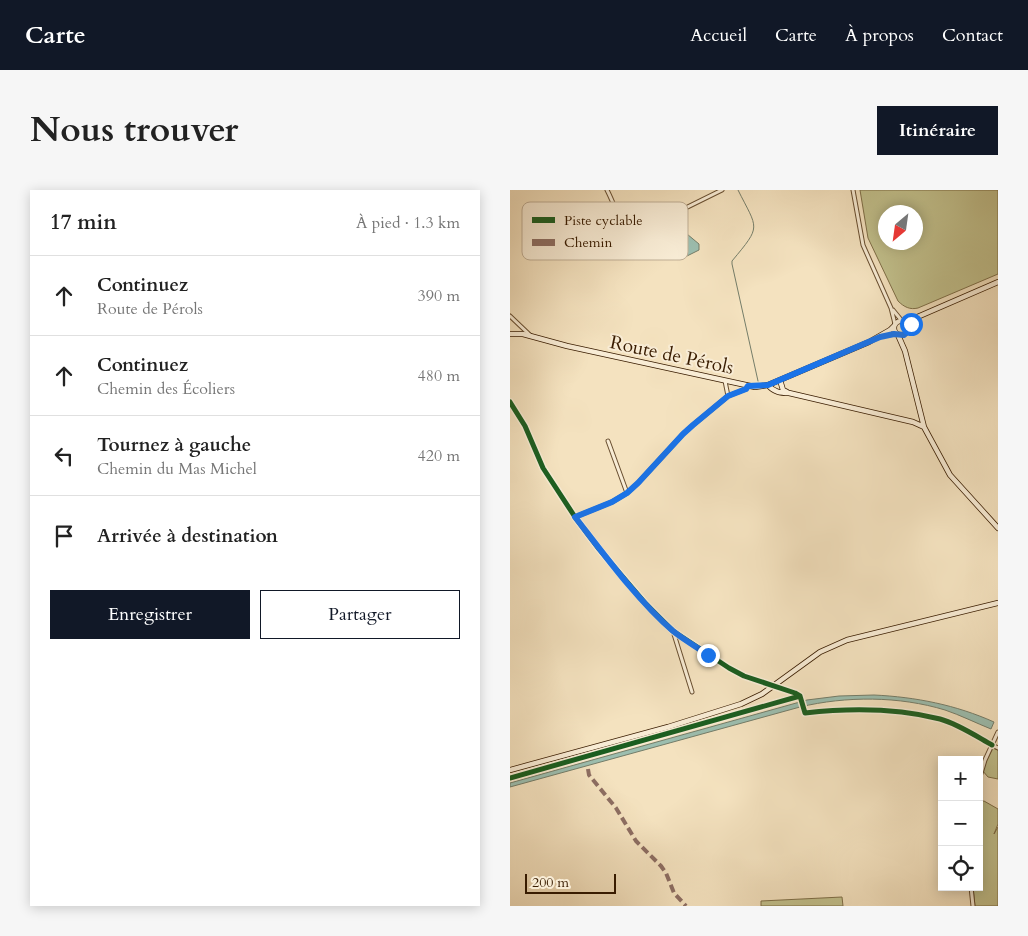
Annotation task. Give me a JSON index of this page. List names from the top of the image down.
{
  "streets": {
    "street": ["Route de Pérols"]
  },
  "legend": ["Piste cyclable", "Chemin"],
  "scale_bar": "200 m",
  "north": "bottom left",
  "page": {
    "header": "Carte",
    "nav": [
      "Accueil",
      "Carte",
      "À propos",
      "Contact"
    ],
    "title": "Nous trouver",
    "buttons": [
      "Itinéraire",
      ["Enregistrer", "Partager"]
    ],
    "heading": ["17 min", "À pied · 1.3 km"],
    "list": [
      ["Continuez", "Route de Pérols", "390 m"],
      ["Continuez", "Chemin des Écoliers", "480 m"],
      ["Tournez à gauche", "Chemin du Mas Michel", "420 m"],
      "Arrivée à destination"
    ],
    "map_buttons": ["+", "−"],
    "scale": "200 m"
  }
}
